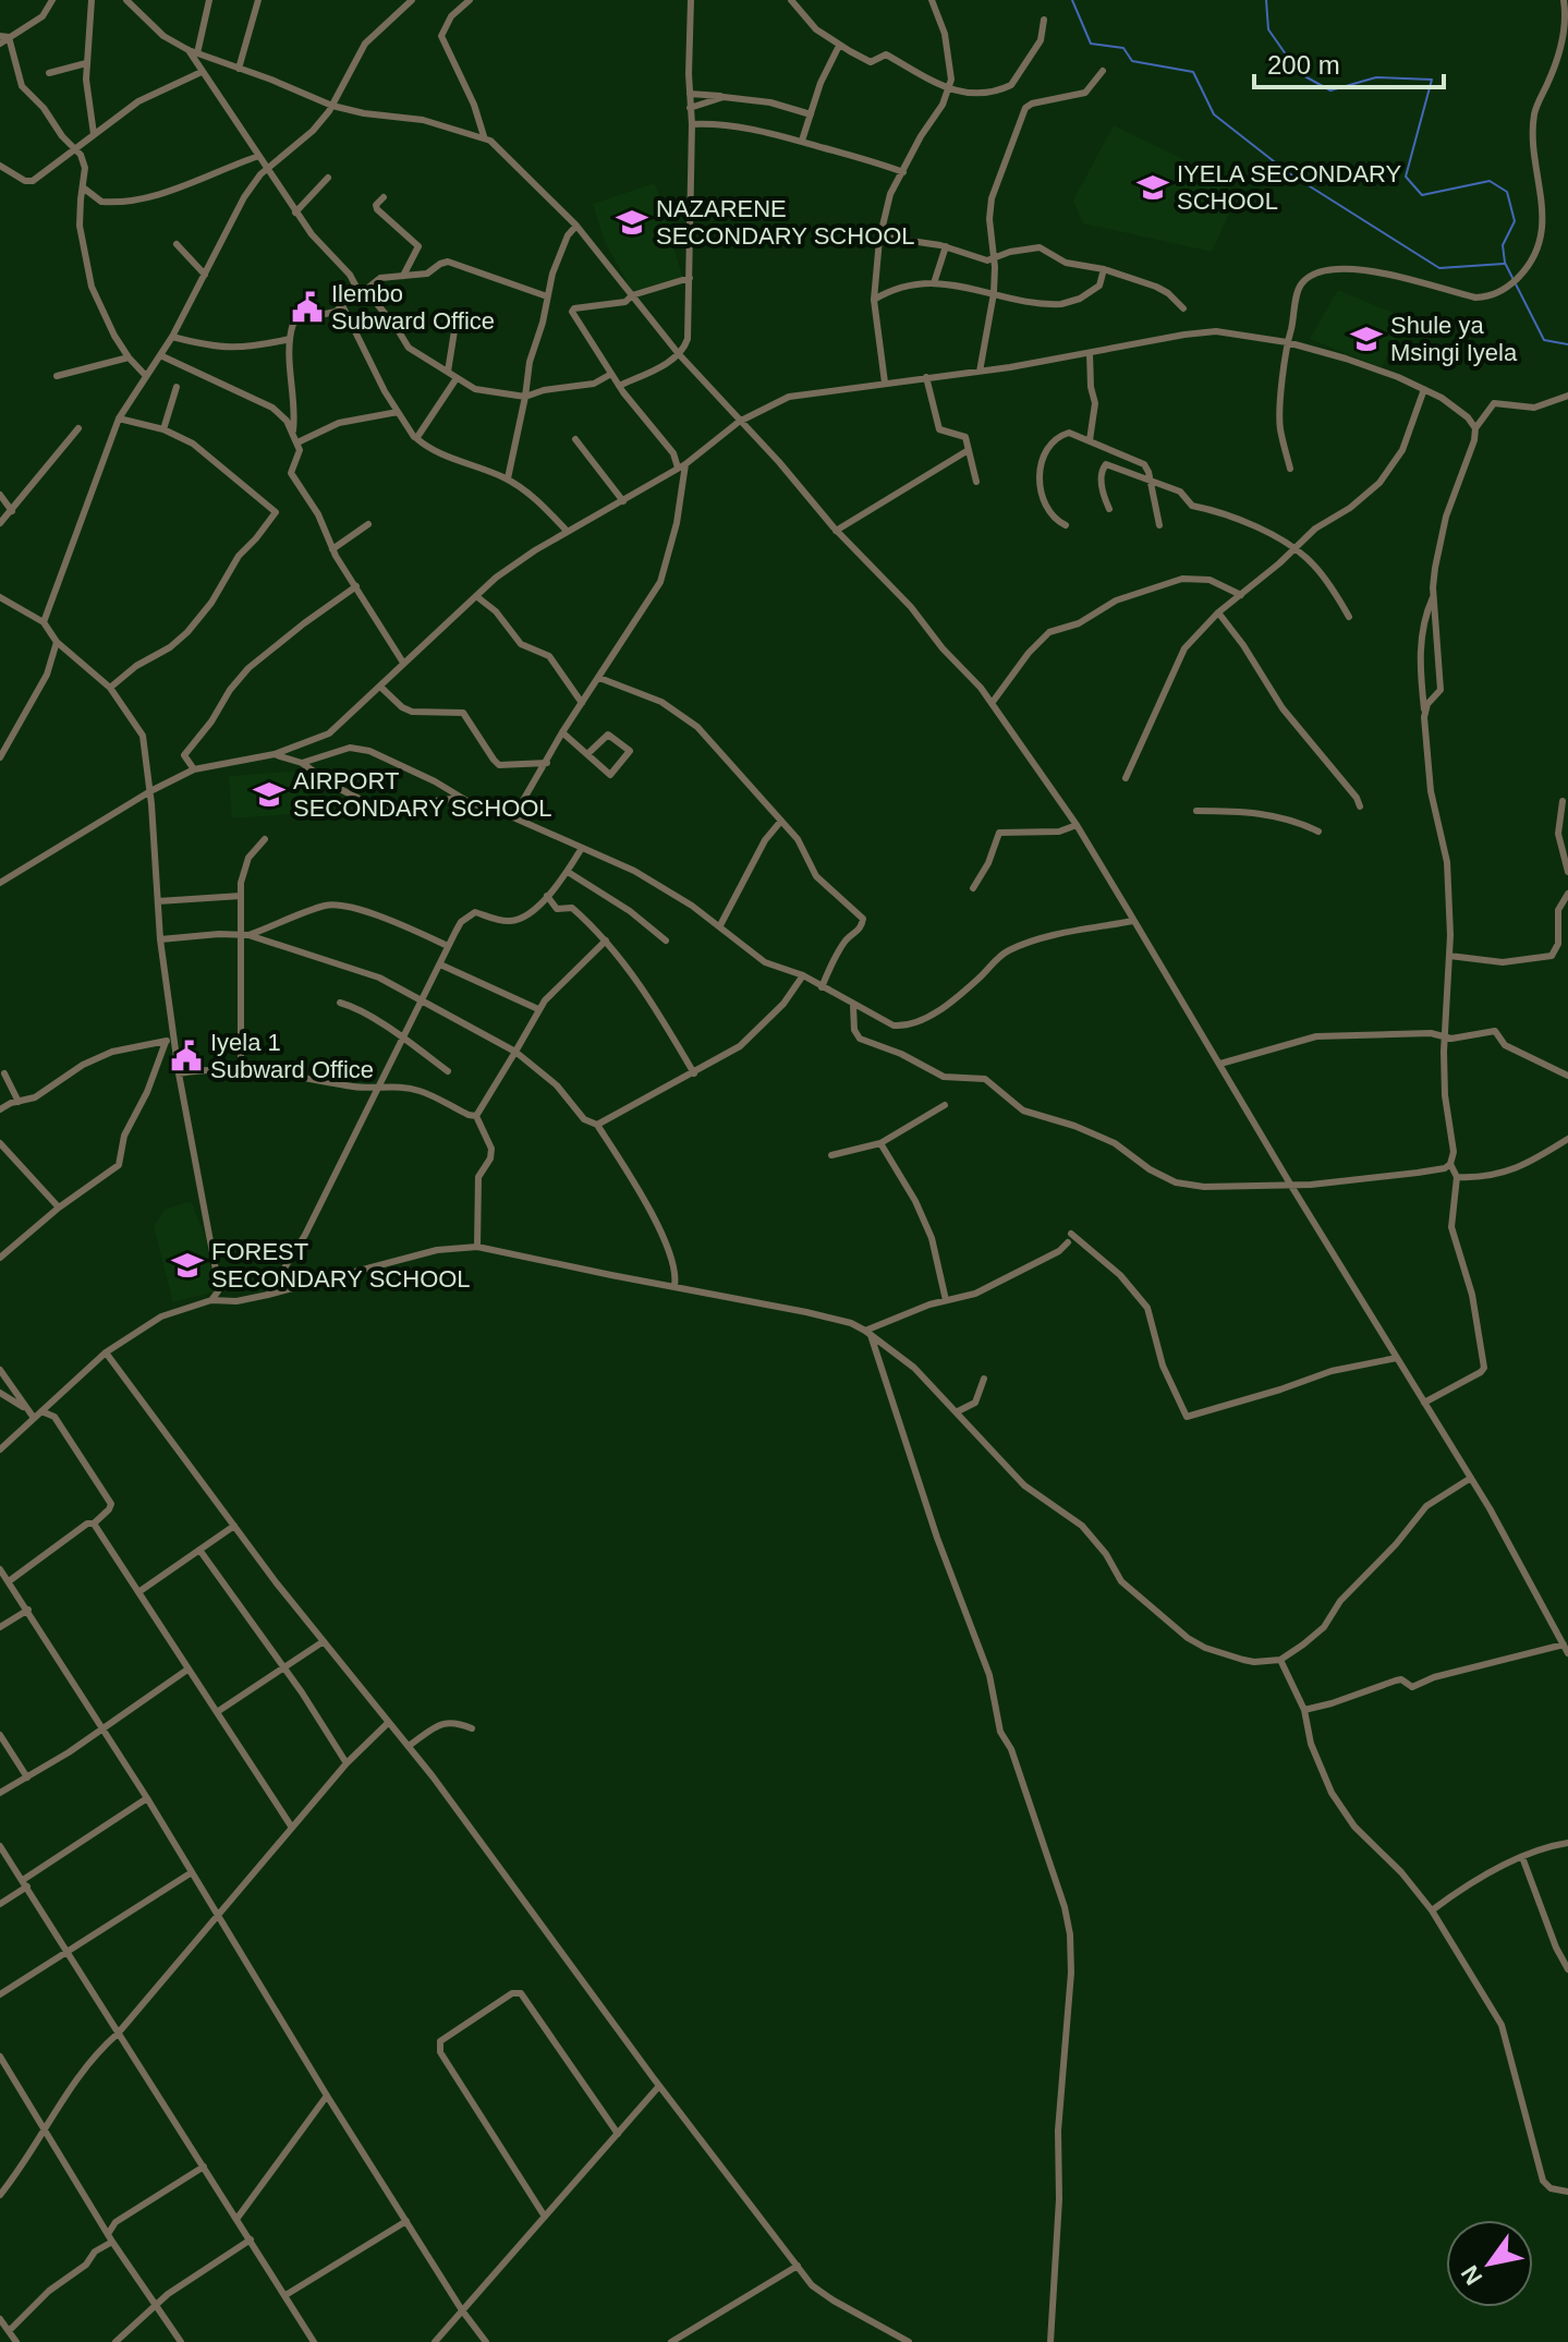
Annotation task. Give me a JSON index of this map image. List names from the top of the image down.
{
  "places": {
    "school or university": [
      "IYELA SECONDARY SCHOOL",
      "NAZARENE SECONDARY SCHOOL",
      "Shule ya Msingi Iyela",
      "AIRPORT SECONDARY SCHOOL",
      "FOREST SECONDARY SCHOOL"
    ],
    "public building": ["Ilembo Subward Office", "Iyela 1 Subward Office"]
  },
  "scale_bar": "200 m",
  "north": "bottom left"
}
